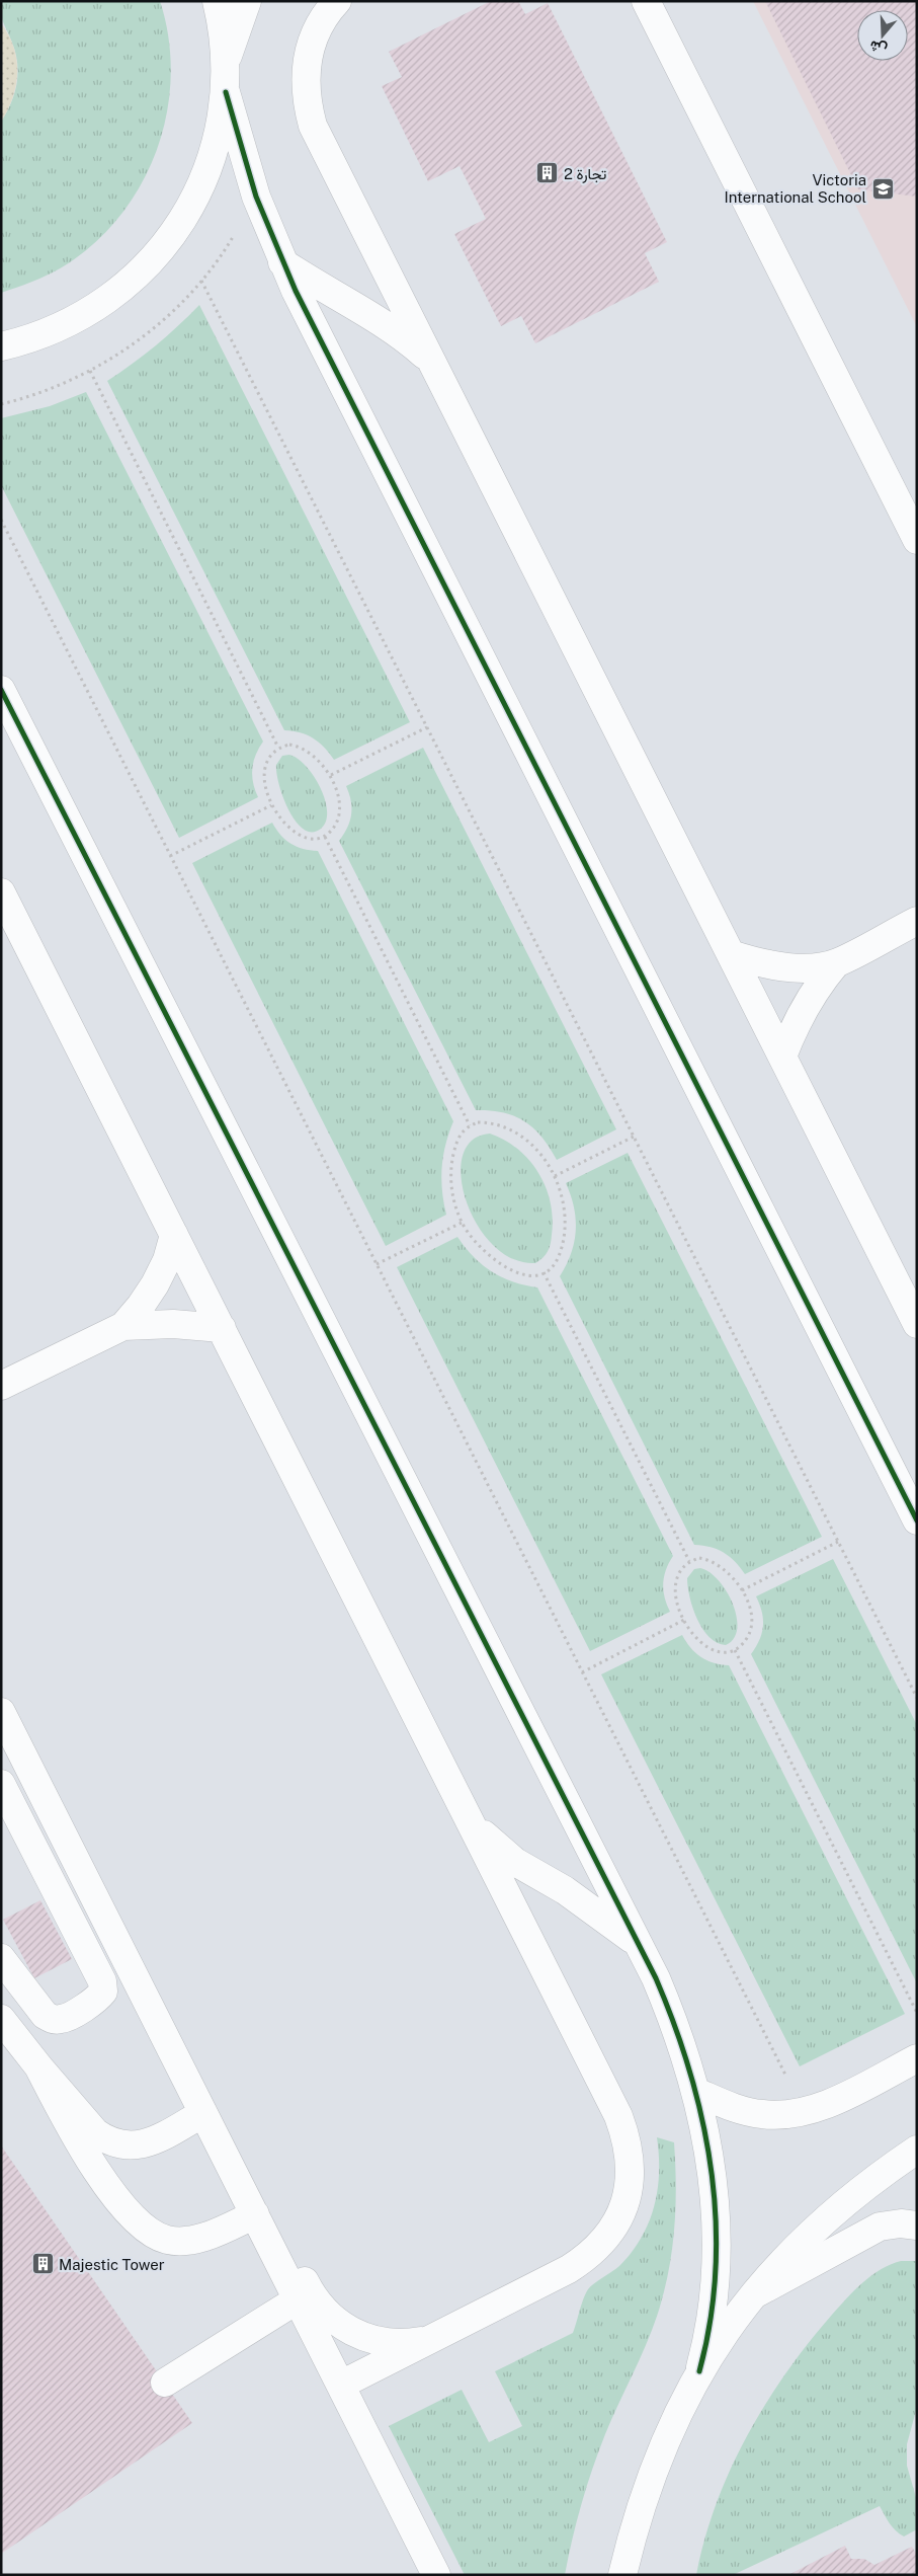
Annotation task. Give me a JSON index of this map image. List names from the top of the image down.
{
  "places": {
    "building": ["تجارة 2", "Majestic Tower"],
    "school or university": ["Victoria International School"]
  },
  "north": "bottom"
}
